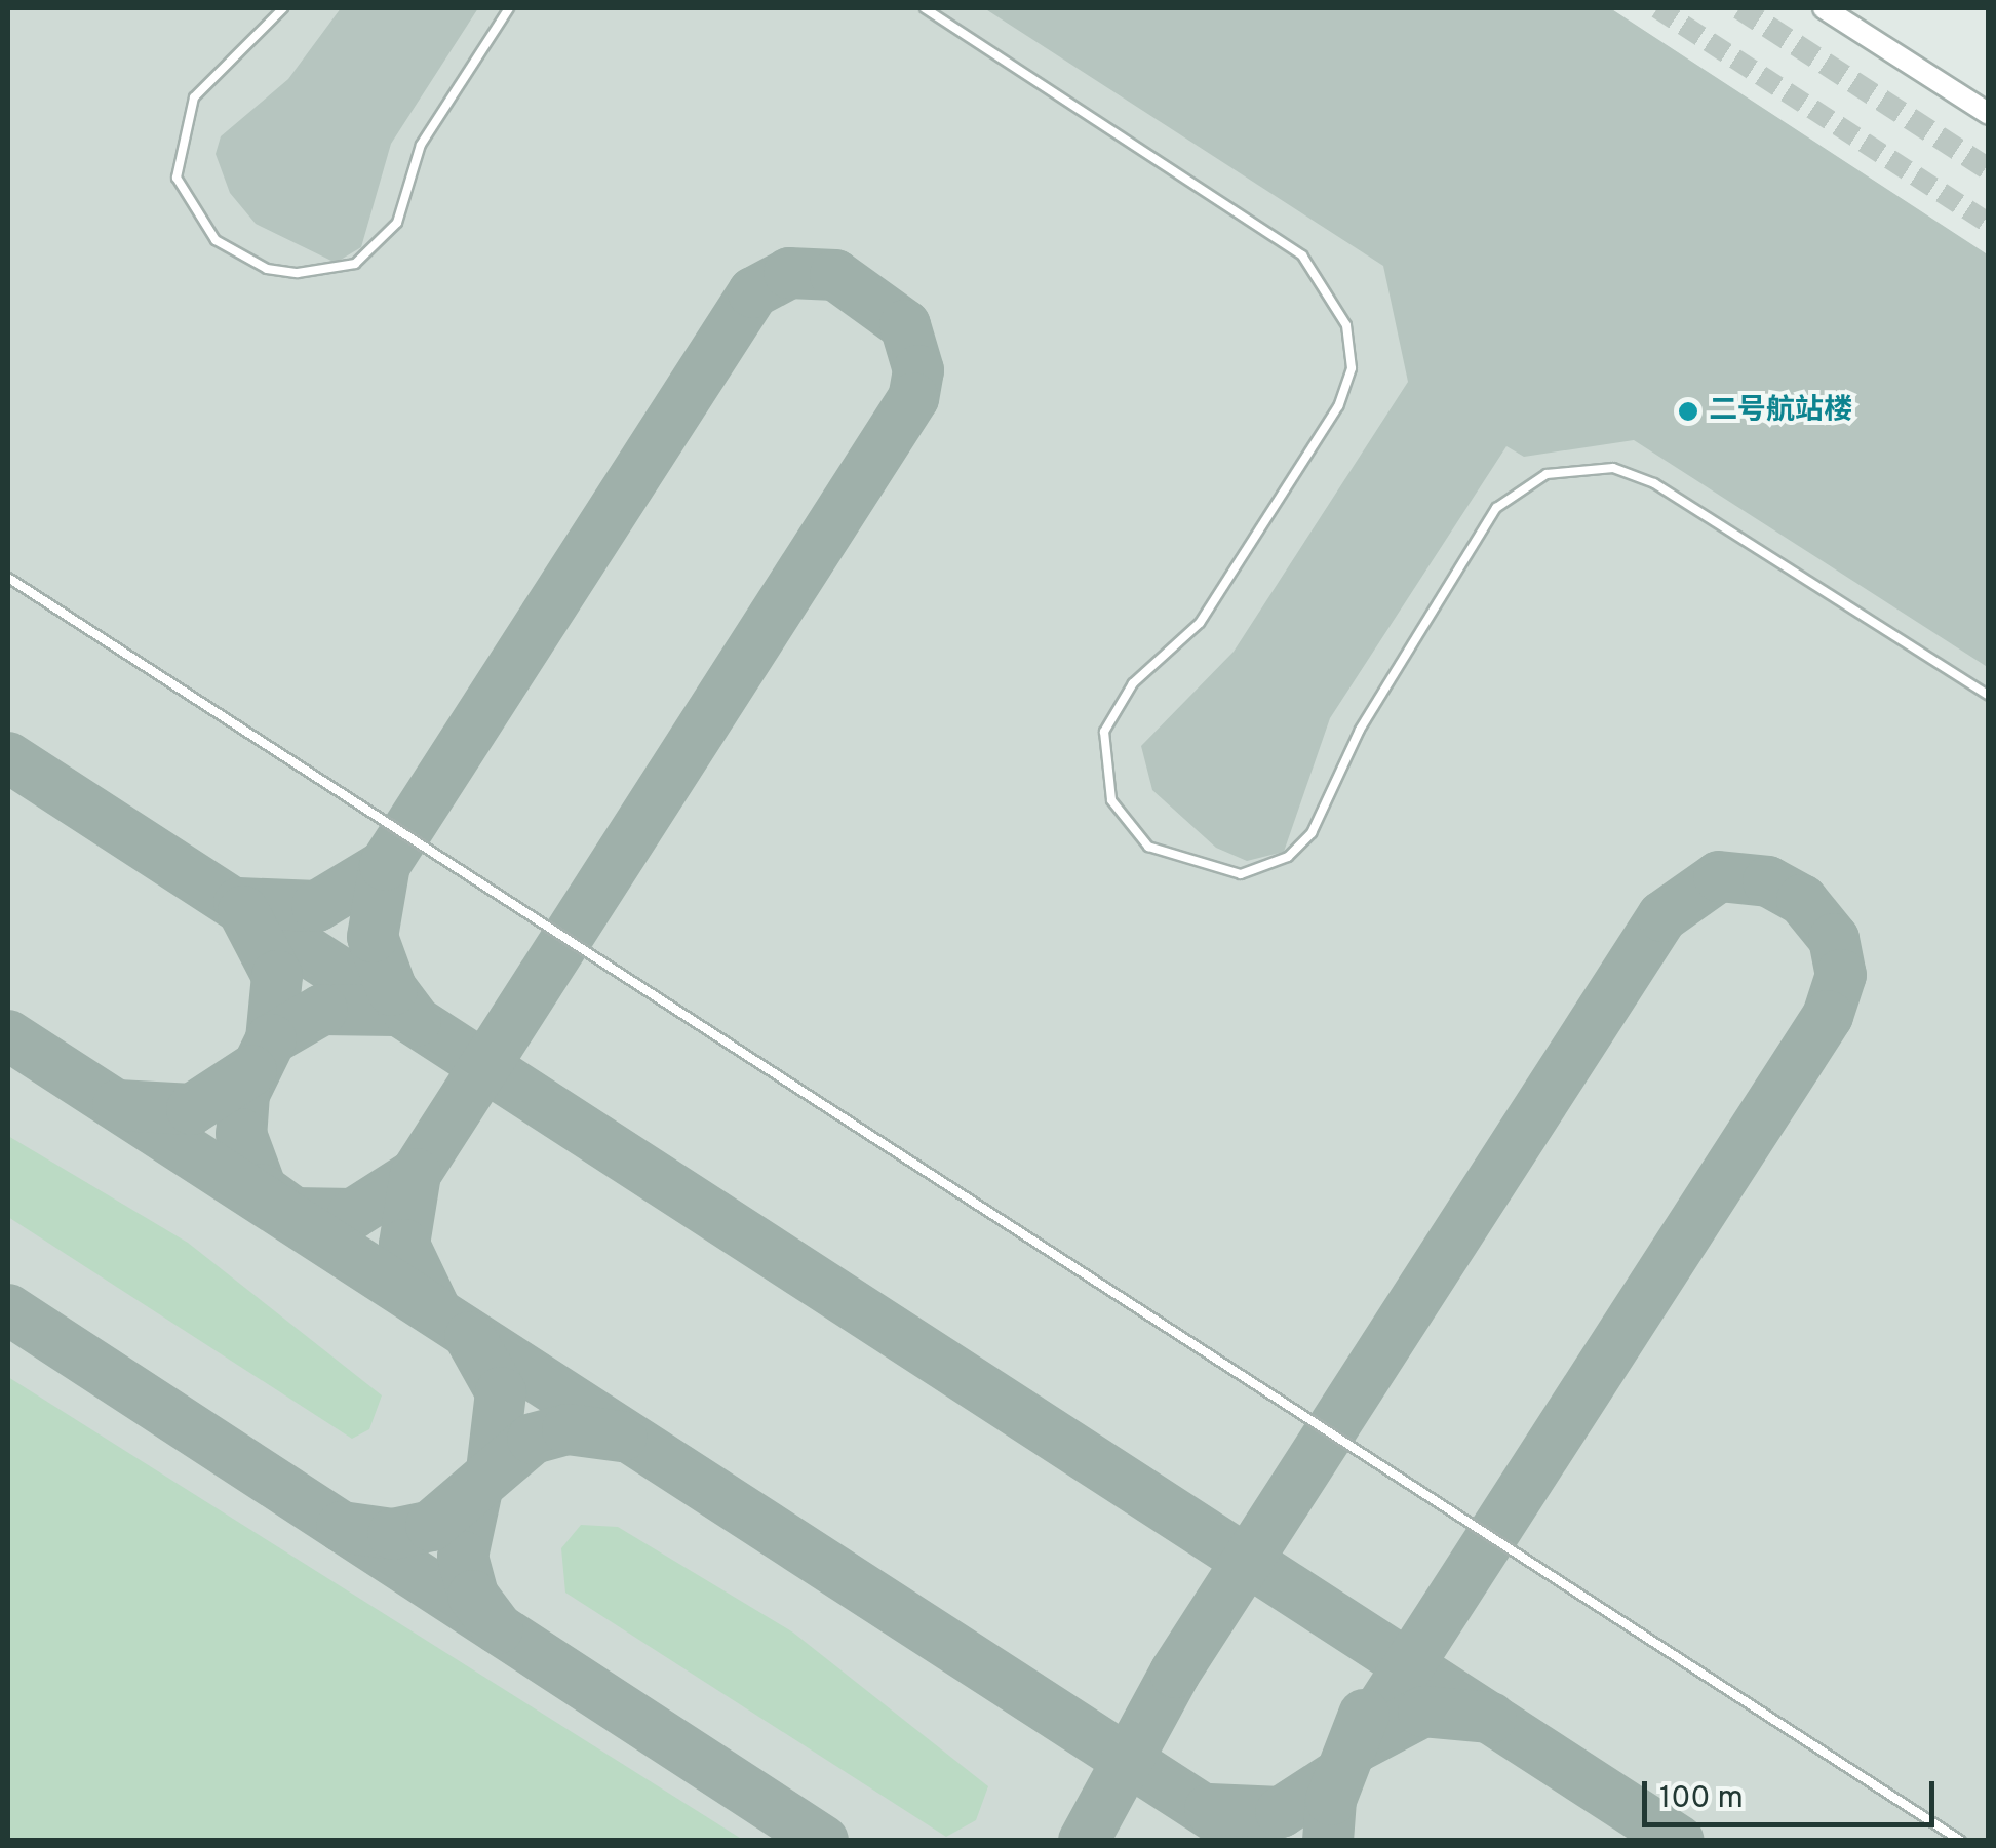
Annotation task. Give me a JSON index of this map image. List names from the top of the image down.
{
  "places": ["二号航站楼"],
  "scale_bar": "100 m"
}
